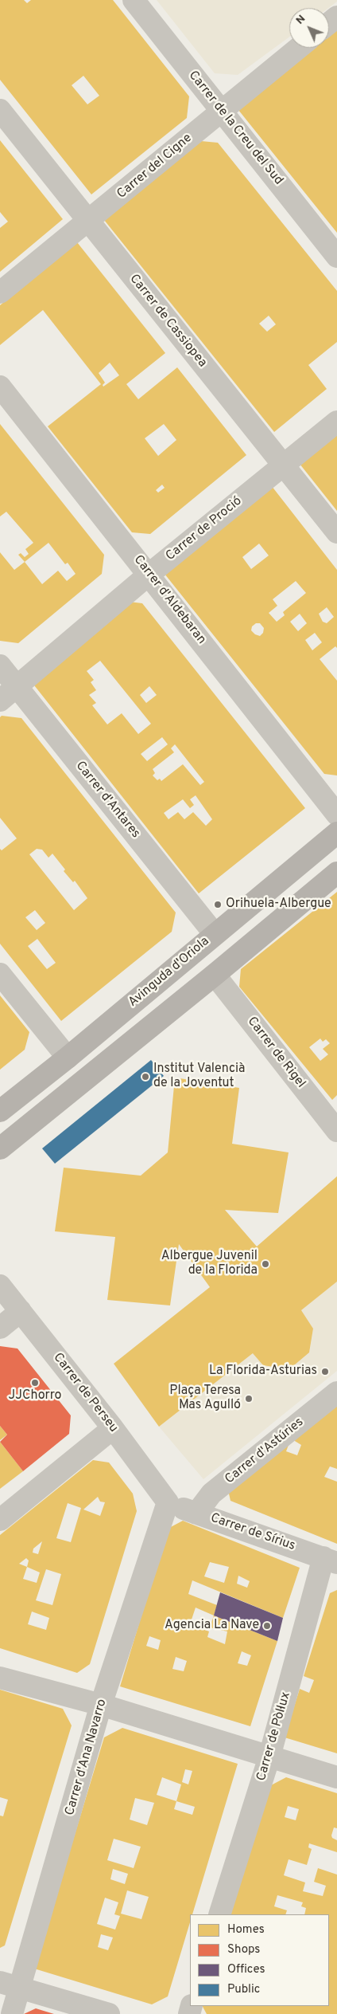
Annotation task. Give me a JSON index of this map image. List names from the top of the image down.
{
  "streets": {
    "main road": ["Avinguda d'Oriola"],
    "street": [
      "Carrer de la Creu del Sud",
      "Carrer del Cigne",
      "Carrer de Cassiopea",
      "Carrer de Proció",
      "Carrer d'Aldebaran",
      "Carrer d'Antares",
      "Carrer de Rigel",
      "Carrer de Perseu",
      "Carrer d'Astúries",
      "Carrer de Sírius",
      "Carrer de Pòl·lux",
      "Carrer d'Ana Navarro"
    ]
  },
  "crossings": [
    ["Carrer de la Creu del Sud", "Carrer del Cigne"],
    ["Carrer del Cigne", "Carrer de Cassiopea"],
    ["Carrer de Cassiopea", "Carrer de Proció"],
    ["Carrer de Proció", "Carrer d'Aldebaran"],
    ["Carrer de Proció", "Carrer d'Antares"],
    ["Carrer d'Antares", "Avinguda d'Oriola"],
    ["Carrer de Perseu", "Carrer de Sírius"],
    ["Carrer de Perseu", "Carrer d'Ana Navarro"],
    ["Carrer d'Astúries", "Carrer de Sírius"],
    ["Carrer de Sírius", "Carrer de Pòl·lux"],
    ["Carrer de Sírius", "Carrer d'Ana Navarro"]
  ],
  "places": [
    "Orihuela-Albergue",
    "Institut Valencià de la Joventut",
    "Albergue Juvenil de la Florida",
    "La Florida-Asturias",
    "JJChorro",
    "Plaça Teresa Mas Agulló",
    "Agencia La Nave"
  ],
  "legend": [
    "Homes",
    "Shops",
    "Offices",
    "Public"
  ],
  "north": "top left"
}
